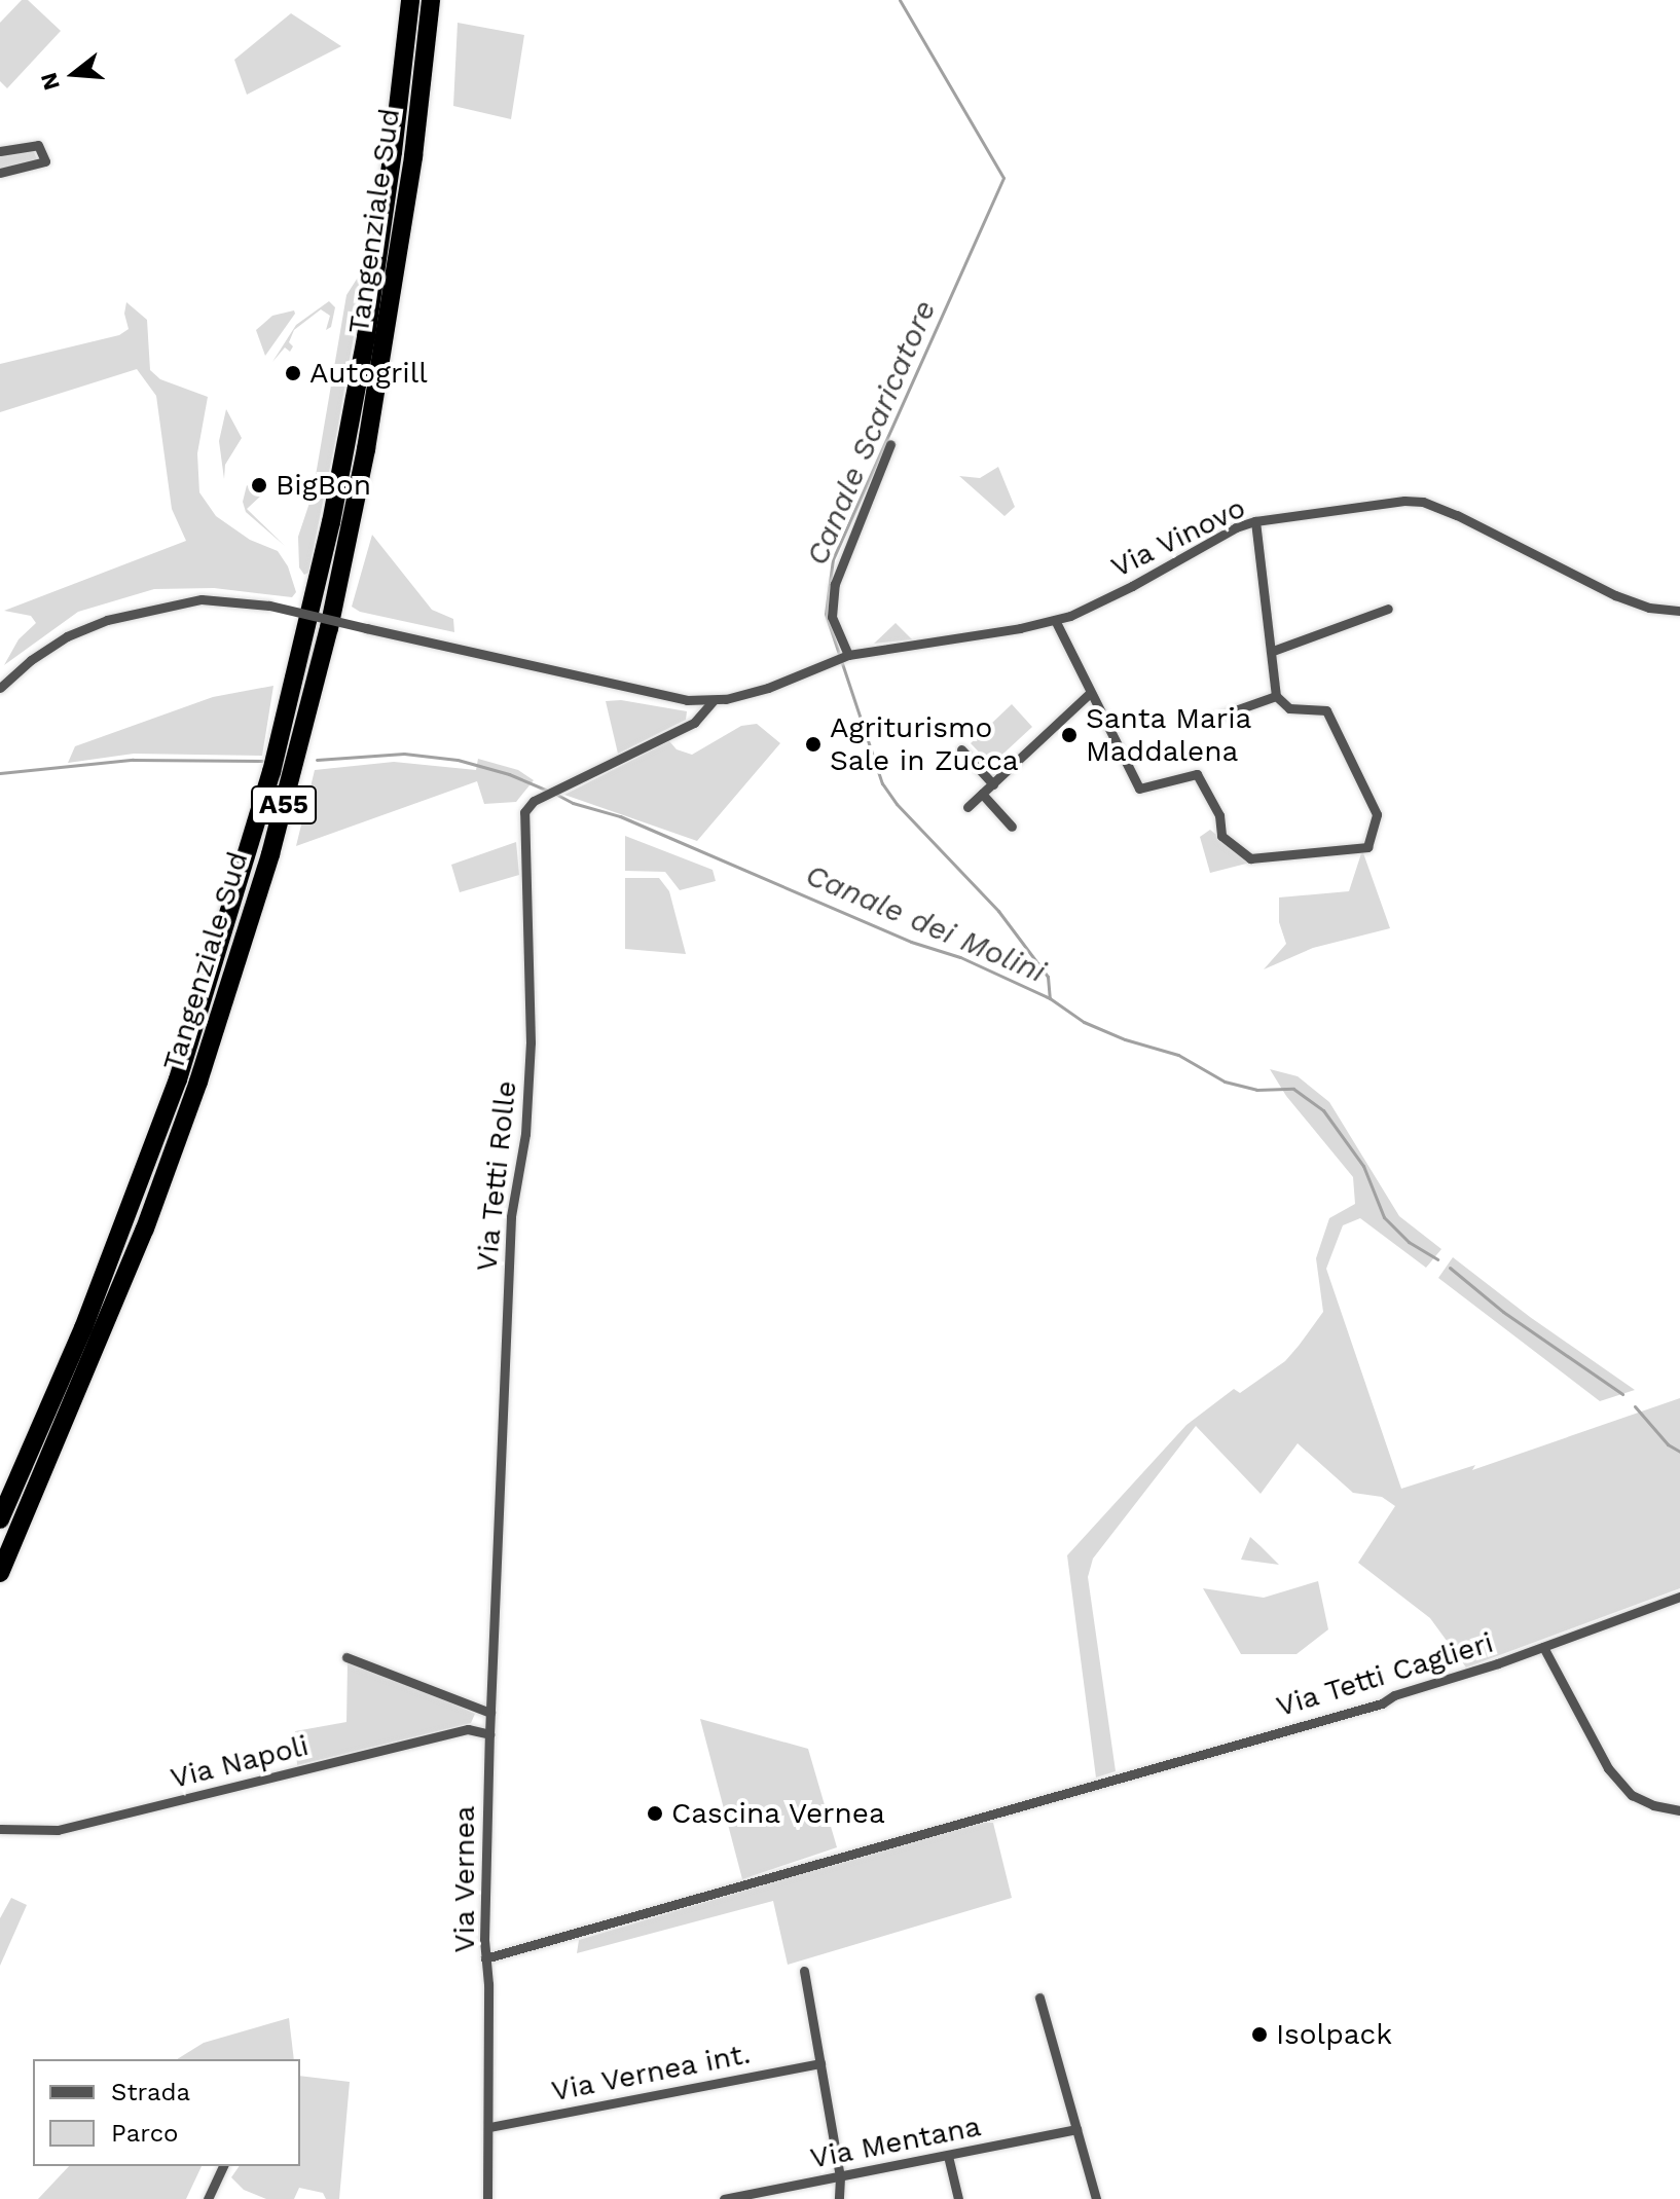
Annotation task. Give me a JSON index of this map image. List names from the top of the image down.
{
  "streets": {
    "highway": ["Tangenziale Sud", "A55"],
    "street": [
      "Via Vinovo",
      "Via Tetti Rolle",
      "Via Tetti Caglieri",
      "Via Napoli",
      "Via Vernea",
      "Via Vernea int.",
      "Via Mentana"
    ]
  },
  "crossings": [
    ["Via Vinovo", "Via Tetti Rolle"],
    ["Via Tetti Rolle", "Via Vernea"],
    ["Via Tetti Caglieri", "Via Vernea"],
    ["Via Napoli", "Via Vernea"],
    ["Via Vernea", "Via Vernea int."]
  ],
  "water": ["Canale Scaricatore", "Canale dei Molini"],
  "places": [
    "Autogrill",
    "BigBon",
    "Santa Maria Maddalena",
    "Agriturismo Sale in Zucca",
    "Cascina Vernea",
    "Isolpack"
  ],
  "legend": ["Strada", "Parco"],
  "north": "left"
}
